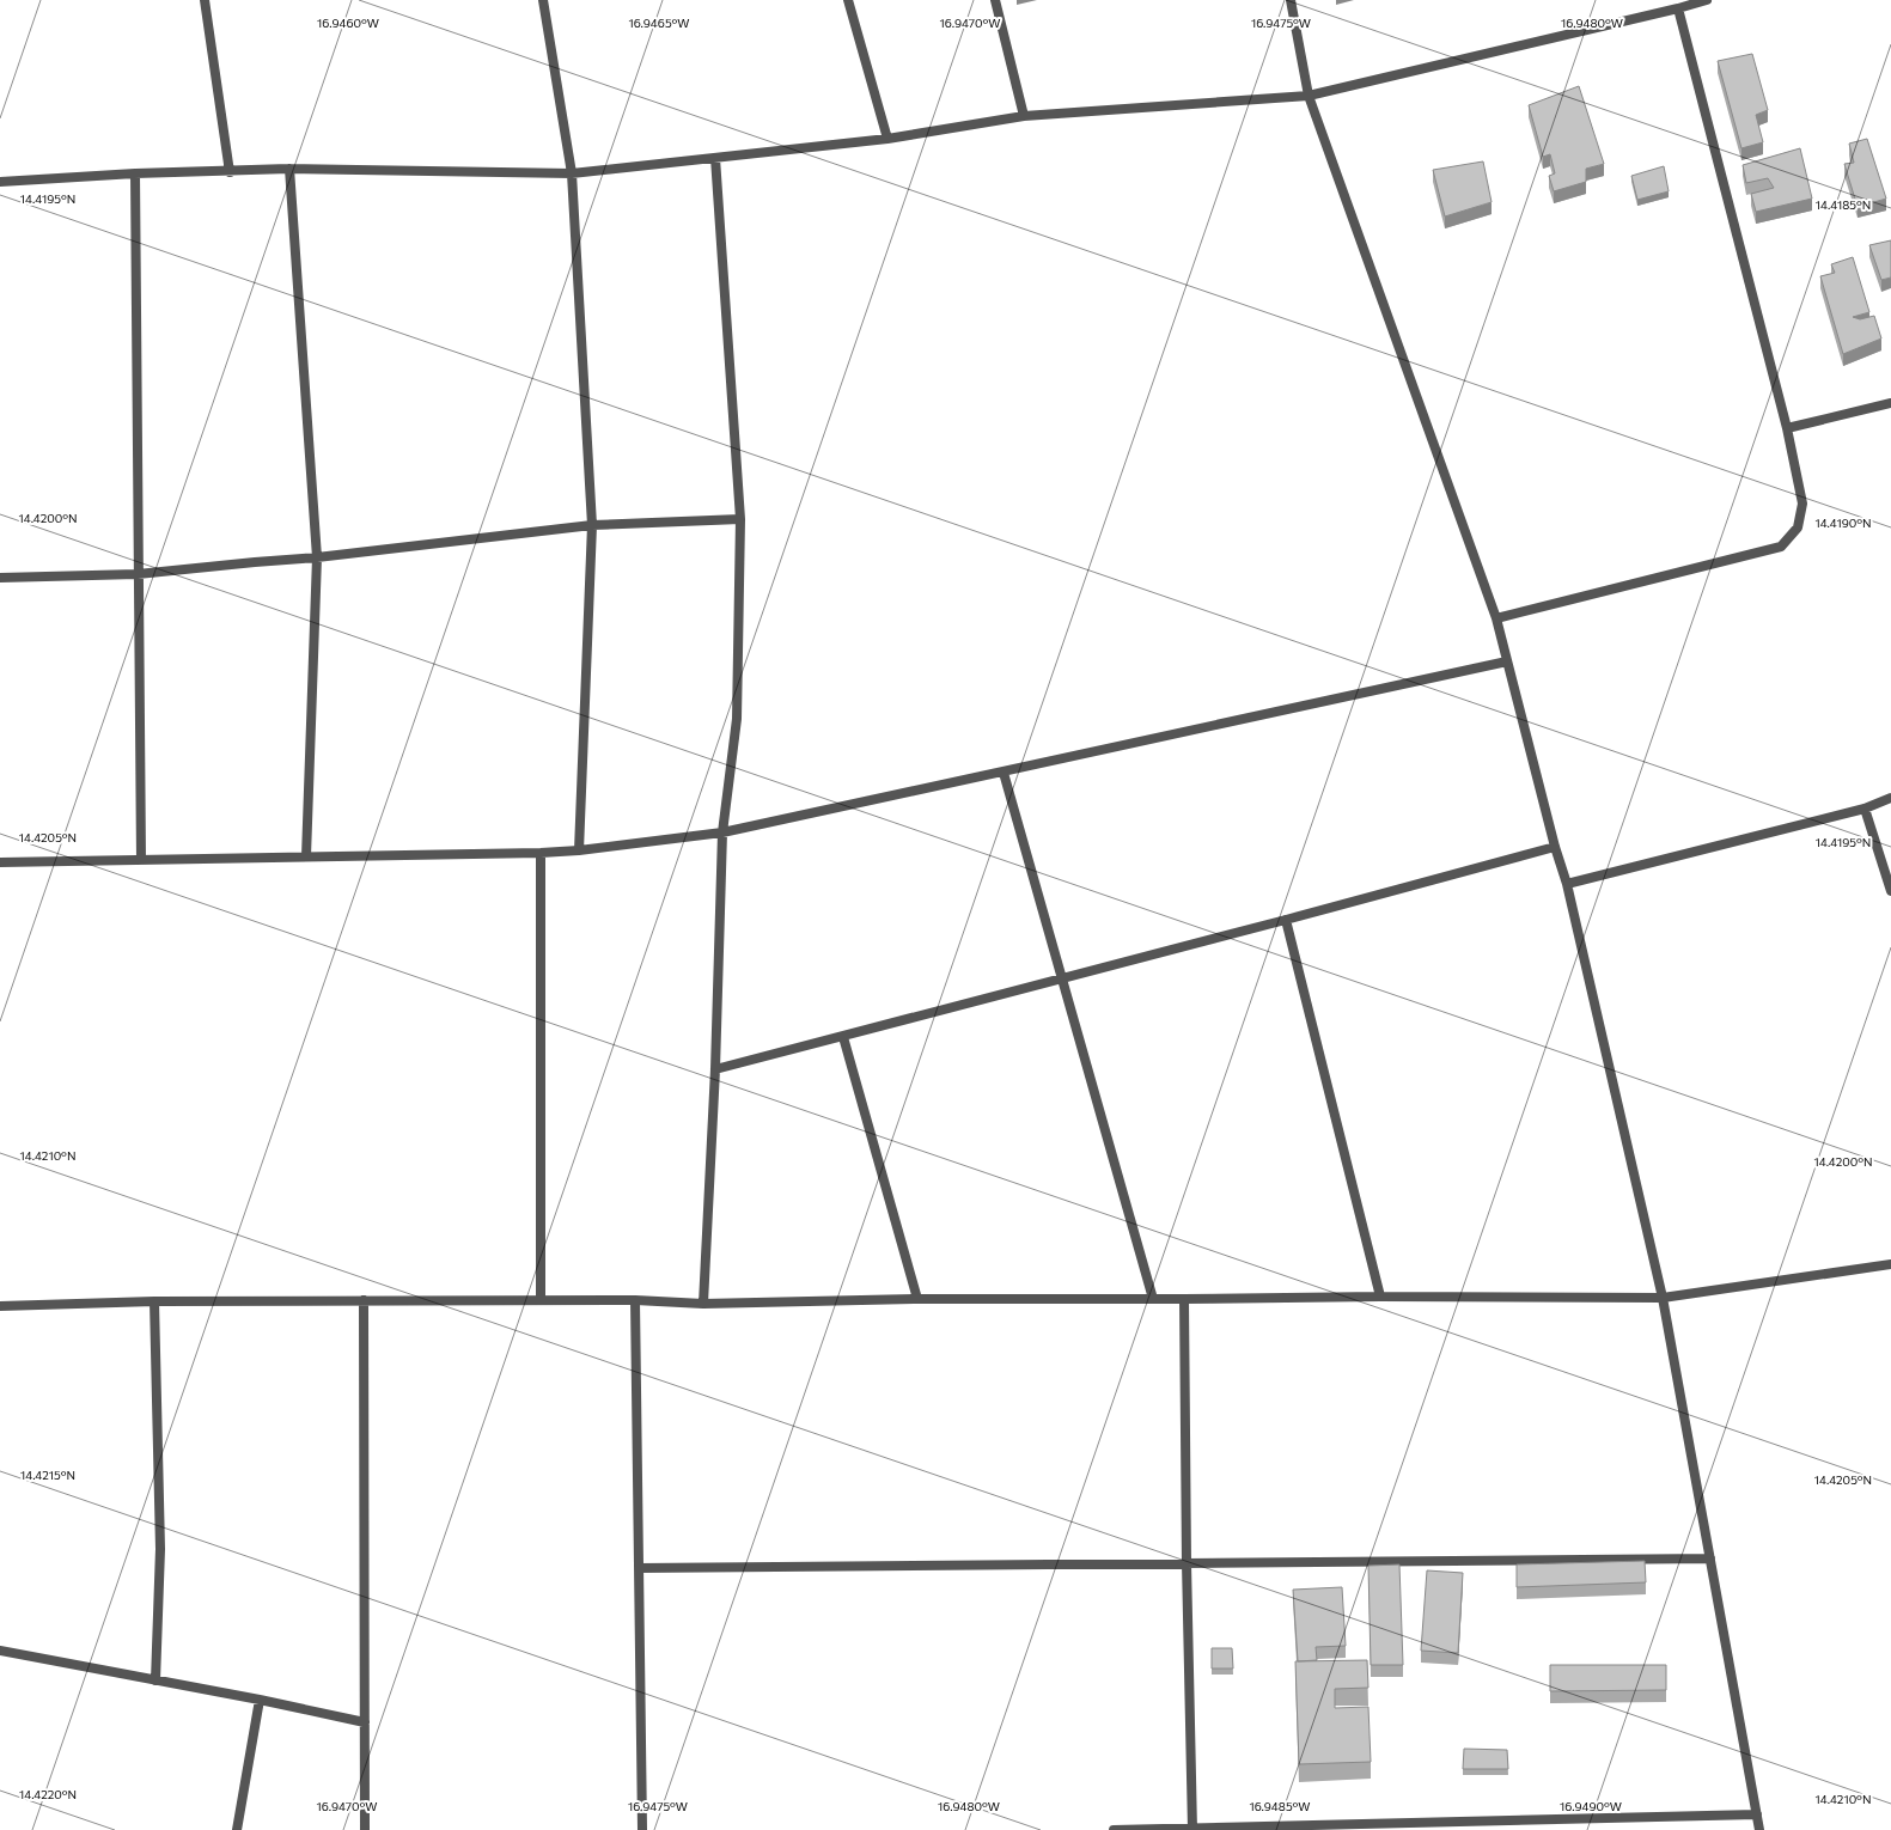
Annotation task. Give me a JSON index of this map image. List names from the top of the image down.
{
  "coordinates": [
    "16.9460°W",
    "16.9465°W",
    "16.9480°W",
    "16.9470°W",
    "16.9475°W",
    "14.4195°N",
    "14.4185°N",
    "14.4200°N",
    "14.4190°N",
    "14.4205°N",
    "14.4210°N",
    "14.4215°N",
    "14.4220°N",
    "16.9485°W",
    "16.9490°W"
  ]
}
